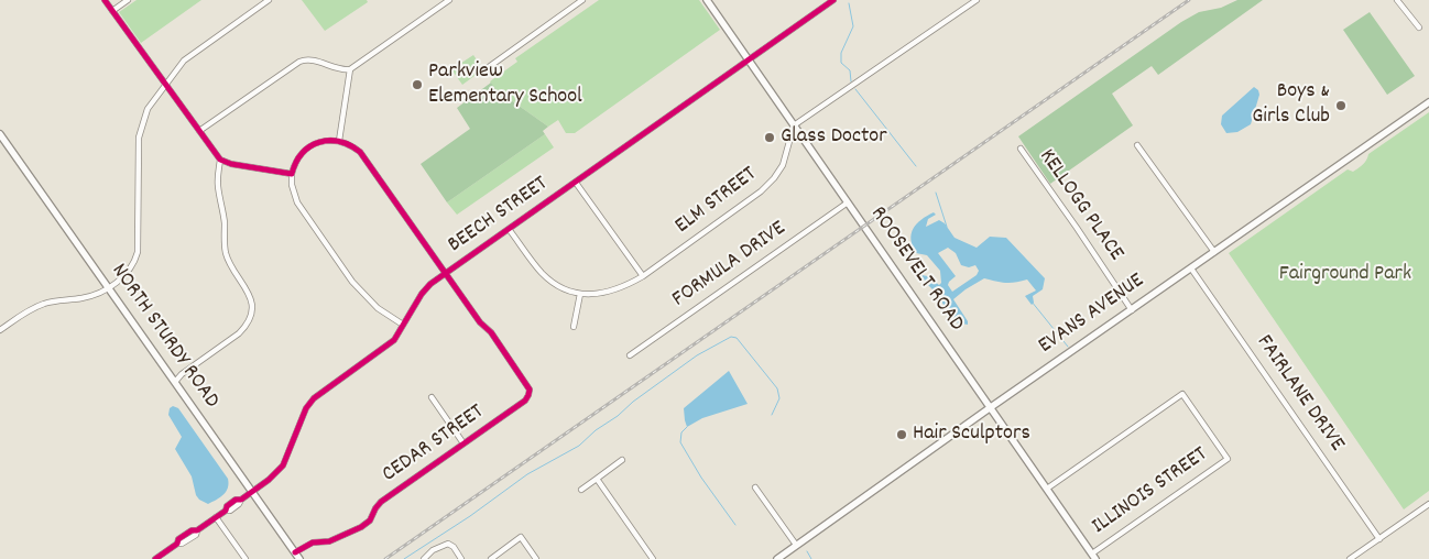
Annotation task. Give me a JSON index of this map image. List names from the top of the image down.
{
  "streets": {
    "street": [
      "ELM STREET",
      "KELLOGG PLACE",
      "BEECH STREET",
      "FORMULA DRIVE",
      "ROOSEVELT ROAD",
      "EVANS AVENUE",
      "NORTH STURDY ROAD",
      "FAIRLANE DRIVE",
      "CEDAR STREET",
      "ILLINOIS STREET"
    ]
  },
  "crossings": [
    ["ELM STREET", "BEECH STREET"],
    ["ELM STREET", "ROOSEVELT ROAD"],
    ["KELLOGG PLACE", "EVANS AVENUE"],
    ["BEECH STREET", "ROOSEVELT ROAD"],
    ["BEECH STREET", "NORTH STURDY ROAD"],
    ["BEECH STREET", "CEDAR STREET"],
    ["FORMULA DRIVE", "ROOSEVELT ROAD"],
    ["ROOSEVELT ROAD", "EVANS AVENUE"],
    ["ROOSEVELT ROAD", "ILLINOIS STREET"],
    ["EVANS AVENUE", "FAIRLANE DRIVE"],
    ["NORTH STURDY ROAD", "CEDAR STREET"]
  ],
  "parks": ["Fairground Park"],
  "places": [
    "Parkview Elementary School",
    "Boys & Girls Club",
    "Glass Doctor",
    "Hair Sculptors"
  ]
}
